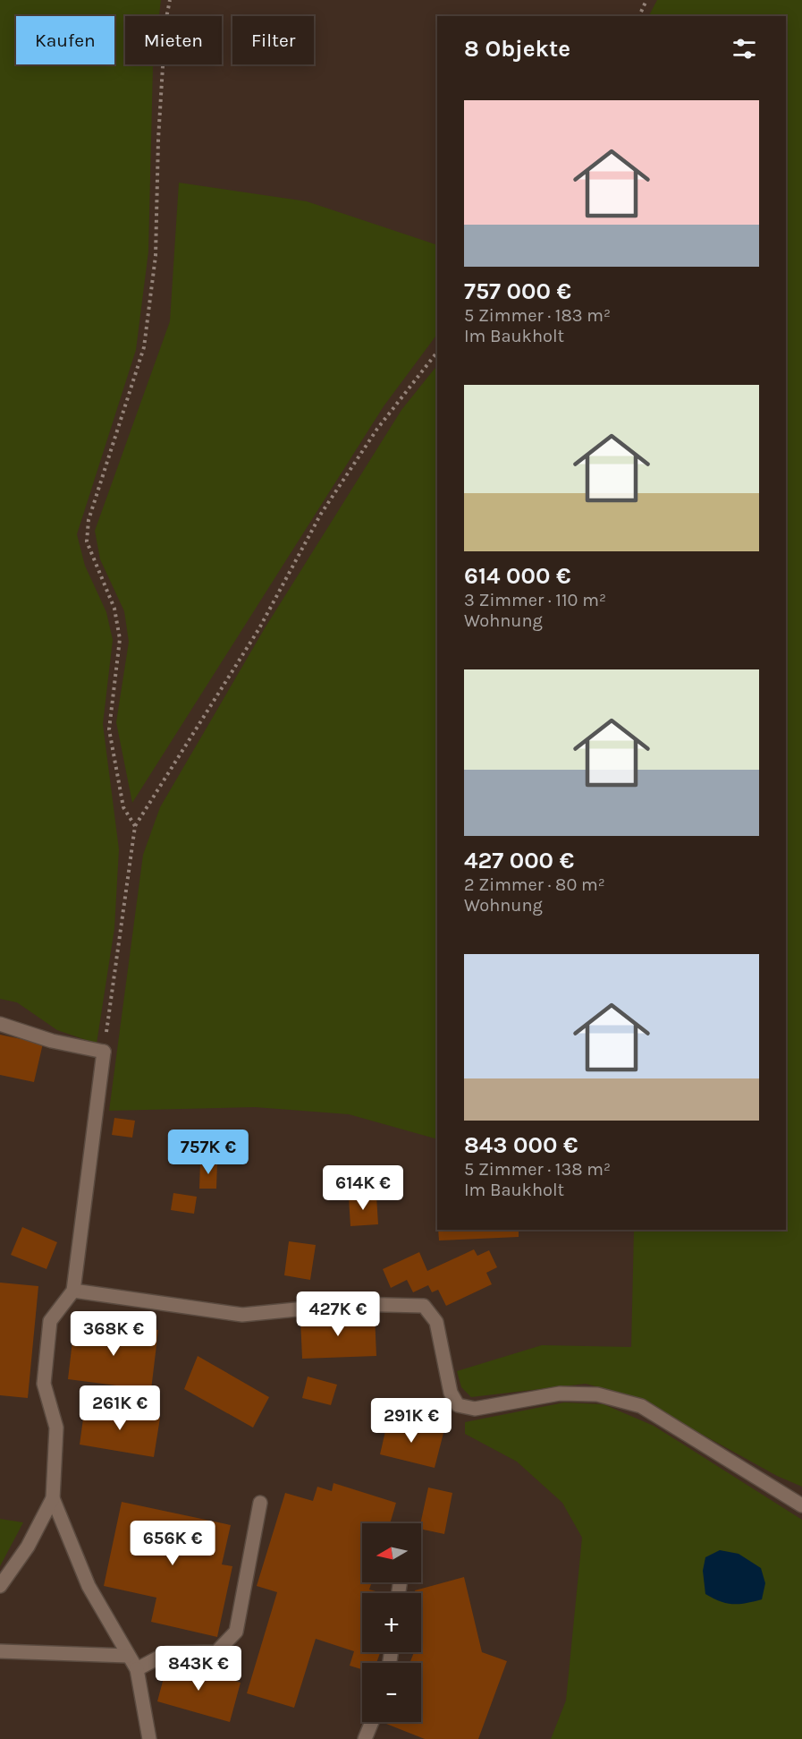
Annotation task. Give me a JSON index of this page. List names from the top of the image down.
{
  "north": "left",
  "page": {
    "chip": ["Kaufen", "Mieten", "Filter"],
    "heading": "8 Objekte",
    "list": [
      {
        "name": "757 000 €",
        "note": "5 Zimmer · 183 m² · Im Baukholt"
      },
      {
        "name": "614 000 €",
        "note": "3 Zimmer · 110 m² · Wohnung"
      },
      {
        "name": "427 000 €",
        "note": "2 Zimmer · 80 m² · Wohnung"
      },
      {
        "name": "843 000 €",
        "note": "5 Zimmer · 138 m² · Im Baukholt"
      }
    ],
    "price": [
      "757K €",
      "614K €",
      "427K €",
      "368K €",
      "261K €",
      "291K €",
      "656K €",
      "843K €"
    ],
    "map_buttons": ["+", "−"]
  }
}
